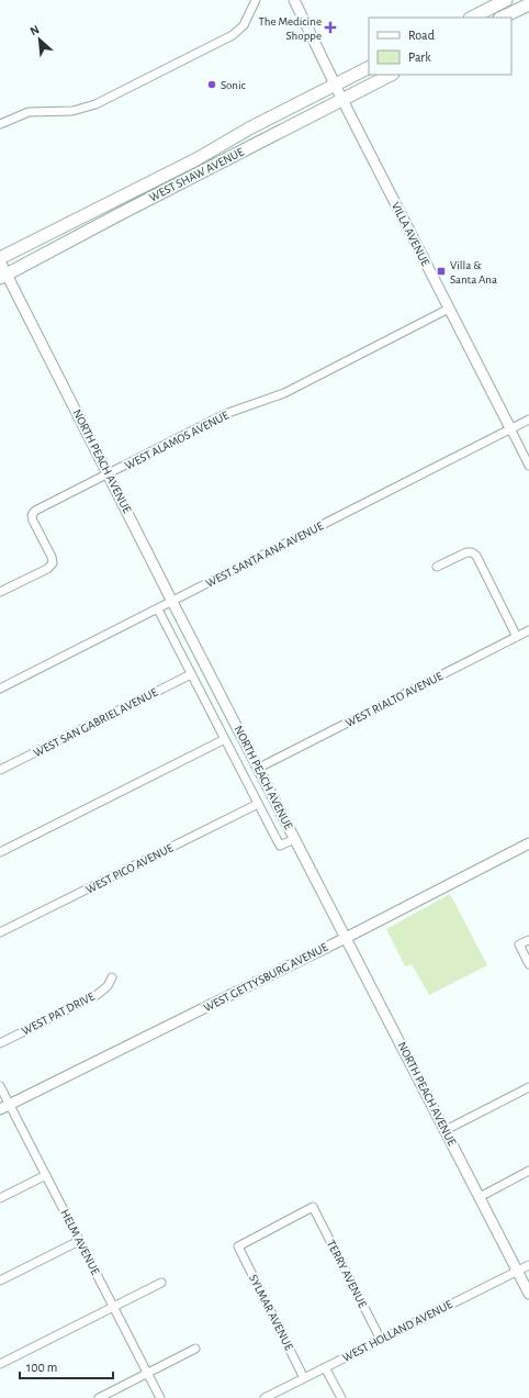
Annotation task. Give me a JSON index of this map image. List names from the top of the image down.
{
  "streets": {
    "main road": [
      "WEST SHAW AVENUE",
      "VILLA AVENUE",
      "NORTH PEACH AVENUE",
      "WEST GETTYSBURG AVENUE"
    ],
    "street": [
      "WEST ALAMOS AVENUE",
      "WEST SANTA ANA AVENUE",
      "WEST RIALTO AVENUE",
      "WEST SAN GABRIEL AVENUE",
      "WEST PICO AVENUE",
      "WEST PAT DRIVE",
      "HELM AVENUE",
      "TERRY AVENUE",
      "SYLMAR AVENUE",
      "WEST HOLLAND AVENUE"
    ]
  },
  "crossings": [
    ["WEST SHAW AVENUE", "VILLA AVENUE"],
    ["WEST SHAW AVENUE", "NORTH PEACH AVENUE"],
    ["VILLA AVENUE", "WEST ALAMOS AVENUE"],
    ["VILLA AVENUE", "WEST SANTA ANA AVENUE"],
    ["WEST ALAMOS AVENUE", "NORTH PEACH AVENUE"],
    ["NORTH PEACH AVENUE", "WEST SANTA ANA AVENUE"],
    ["NORTH PEACH AVENUE", "WEST RIALTO AVENUE"],
    ["NORTH PEACH AVENUE", "WEST GETTYSBURG AVENUE"],
    ["NORTH PEACH AVENUE", "WEST HOLLAND AVENUE"],
    ["WEST GETTYSBURG AVENUE", "HELM AVENUE"],
    ["TERRY AVENUE", "SYLMAR AVENUE"],
    ["TERRY AVENUE", "WEST HOLLAND AVENUE"],
    ["SYLMAR AVENUE", "WEST HOLLAND AVENUE"]
  ],
  "places": {
    "health": ["The Medicine Shoppe"],
    "other": ["Sonic"],
    "transit": ["Villa & Santa Ana"]
  },
  "legend": ["Road", "Park"],
  "scale_bar": "100 m",
  "north": "top left"
}
